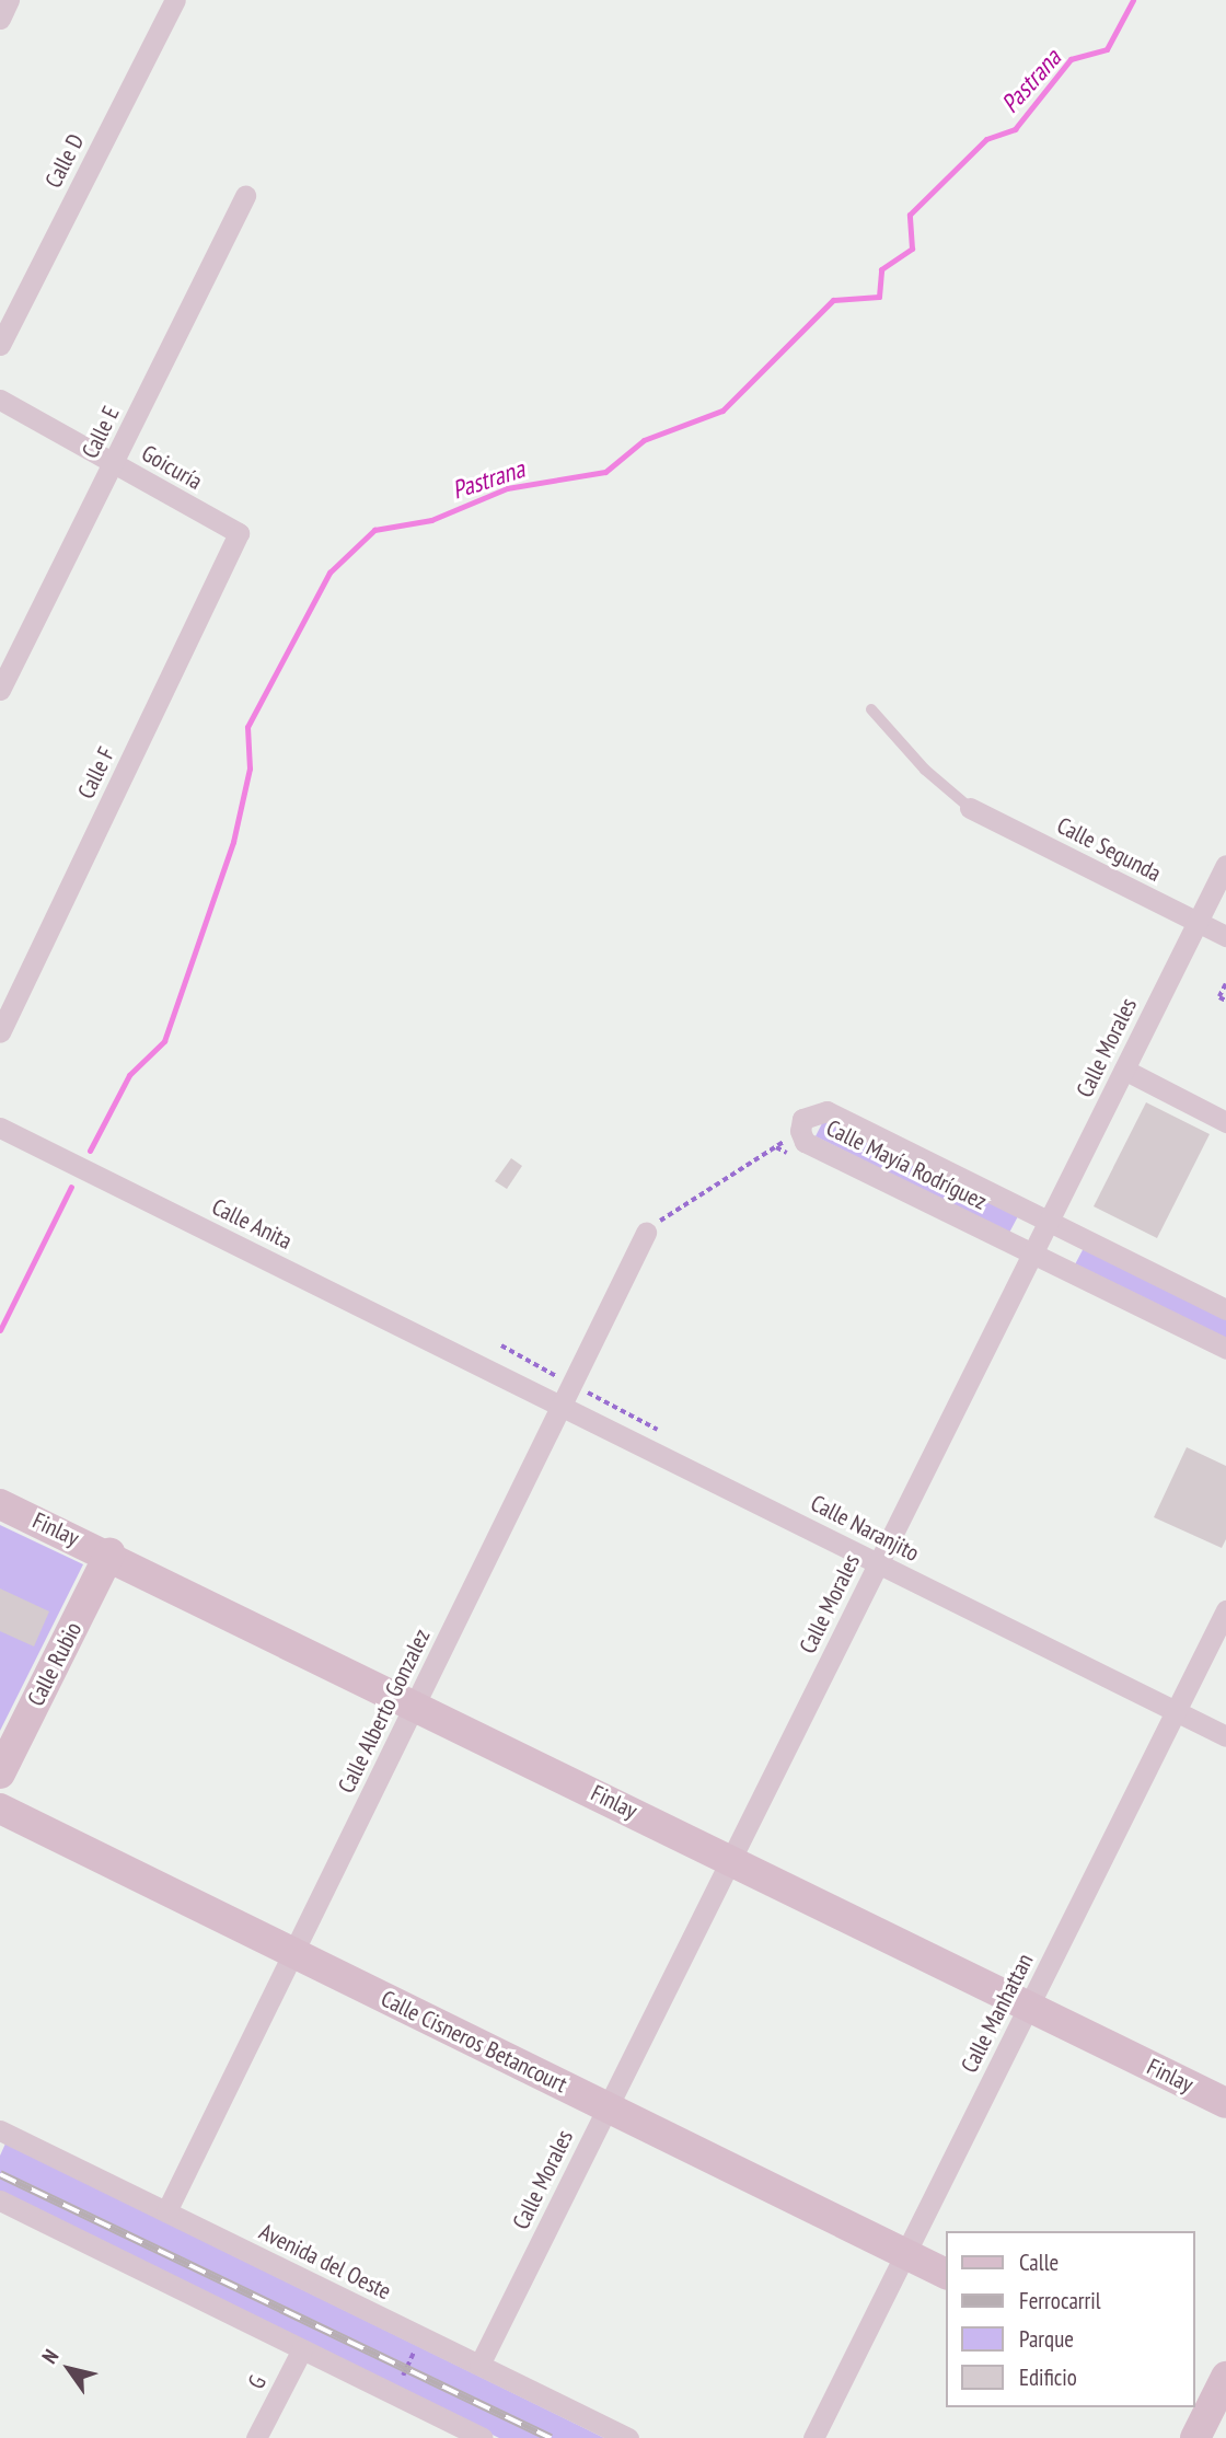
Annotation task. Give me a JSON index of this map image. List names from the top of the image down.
{
  "streets": {
    "street": [
      "Calle D",
      "Calle E",
      "Goicuría",
      "Calle F",
      "Calle Segunda",
      "Calle Morales",
      "Calle Mayía Rodríguez",
      "Calle Anita",
      "Calle Naranjito",
      "Finlay",
      "Calle Rubio",
      "Calle Alberto Gonzalez",
      "Calle Manhattan",
      "Calle Cisneros Betancourt",
      "Avenida del Oeste",
      "G"
    ]
  },
  "crossings": [
    ["Calle E", "Goicuría"],
    ["Goicuría", "Calle F"],
    ["Calle Segunda", "Calle Morales"],
    ["Calle Morales", "Calle Mayía Rodríguez"],
    ["Calle Morales", "Calle Naranjito"],
    ["Calle Morales", "Finlay"],
    ["Calle Morales", "Calle Cisneros Betancourt"],
    ["Calle Morales", "Avenida del Oeste"],
    ["Calle Anita", "Calle Naranjito"],
    ["Calle Naranjito", "Calle Alberto Gonzalez"],
    ["Calle Naranjito", "Calle Manhattan"],
    ["Finlay", "Calle Rubio"],
    ["Finlay", "Calle Alberto Gonzalez"],
    ["Finlay", "Calle Manhattan"],
    ["Calle Alberto Gonzalez", "Calle Cisneros Betancourt"],
    ["Calle Alberto Gonzalez", "Avenida del Oeste"],
    ["Calle Manhattan", "Calle Cisneros Betancourt"]
  ],
  "water": ["Pastrana"],
  "legend": [
    "Calle",
    "Ferrocarril",
    "Parque",
    "Edificio"
  ],
  "north": "top left"
}
